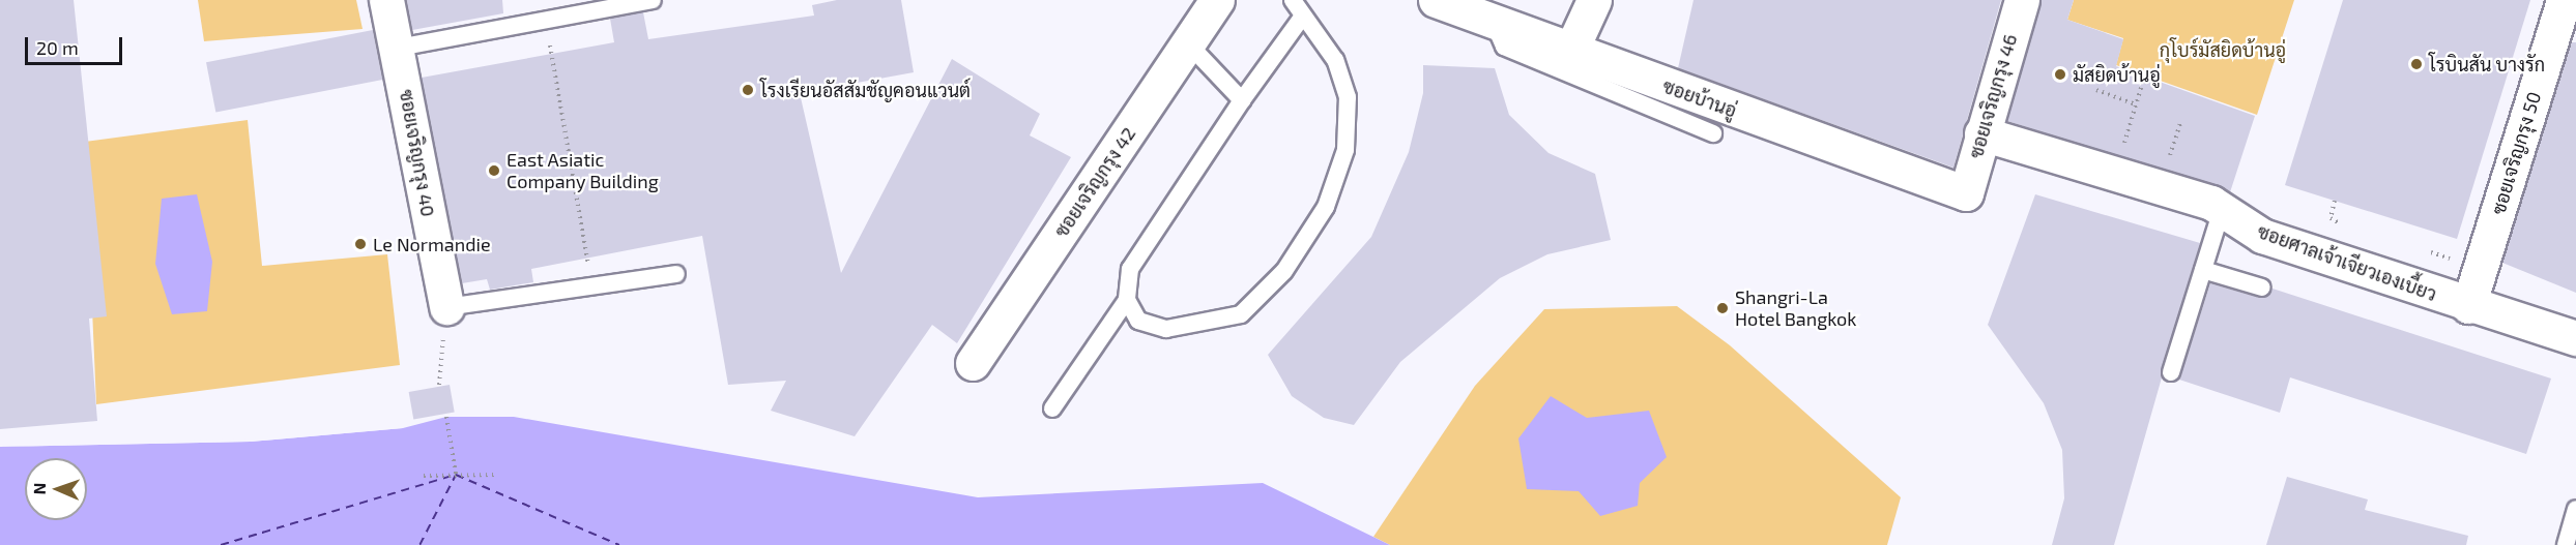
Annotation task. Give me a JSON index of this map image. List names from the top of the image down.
{
  "streets": {
    "street": [
      "ซอยเจริญกรุง 46",
      "ซอยบ้านอู่",
      "ซอยเจริญกรุง 40",
      "ซอยเจริญกรุง 50",
      "ซอยเจริญกรุง 42",
      "ซอยศาลเจ้าเจียวเองเบี้ยว"
    ]
  },
  "crossings": [
    ["ซอยเจริญกรุง 46", "ซอยบ้านอู่"],
    ["ซอยเจริญกรุง 46", "ซอยศาลเจ้าเจียวเองเบี้ยว"],
    ["ซอยเจริญกรุง 50", "ซอยศาลเจ้าเจียวเองเบี้ยว"]
  ],
  "parks": ["กุโบร์มัสยิดบ้านอู่"],
  "places": [
    "โรบินสัน บางรัก",
    "มัสยิดบ้านอู่",
    "โรงเรียนอัสสัมชัญคอนแวนต์",
    "East Asiatic Company Building",
    "Le Normandie",
    "Shangri-La Hotel Bangkok"
  ],
  "scale_bar": "20 m",
  "north": "left"
}
